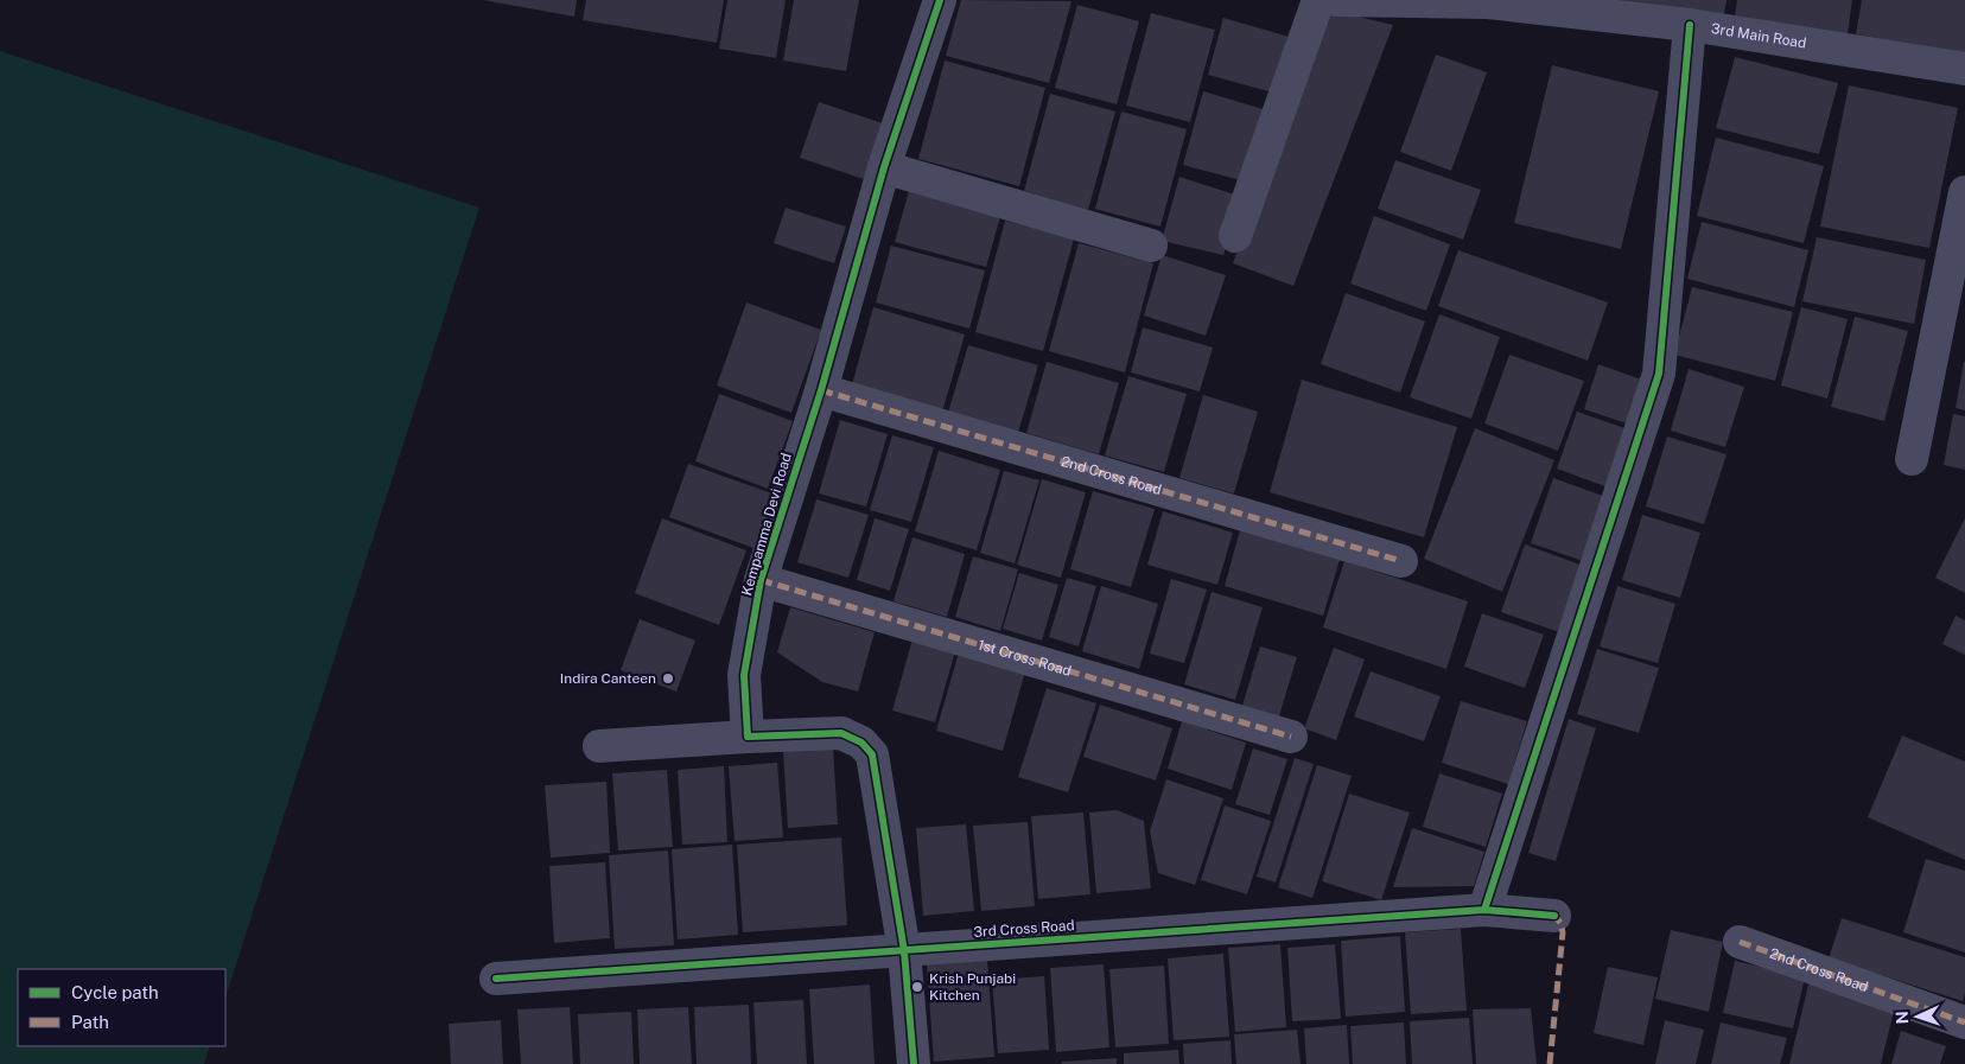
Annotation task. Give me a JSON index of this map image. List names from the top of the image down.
{
  "streets": {
    "street": [
      "3rd Main Road",
      "2nd Cross Road",
      "Kempamma Devi Road",
      "1st Cross Road",
      "3rd Cross Road"
    ]
  },
  "crossings": [
    ["2nd Cross Road", "Kempamma Devi Road"],
    ["Kempamma Devi Road", "1st Cross Road"]
  ],
  "places": ["Indira Canteen", "Krish Punjabi Kitchen"],
  "legend": ["Cycle path", "Path"],
  "north": "left"
}
